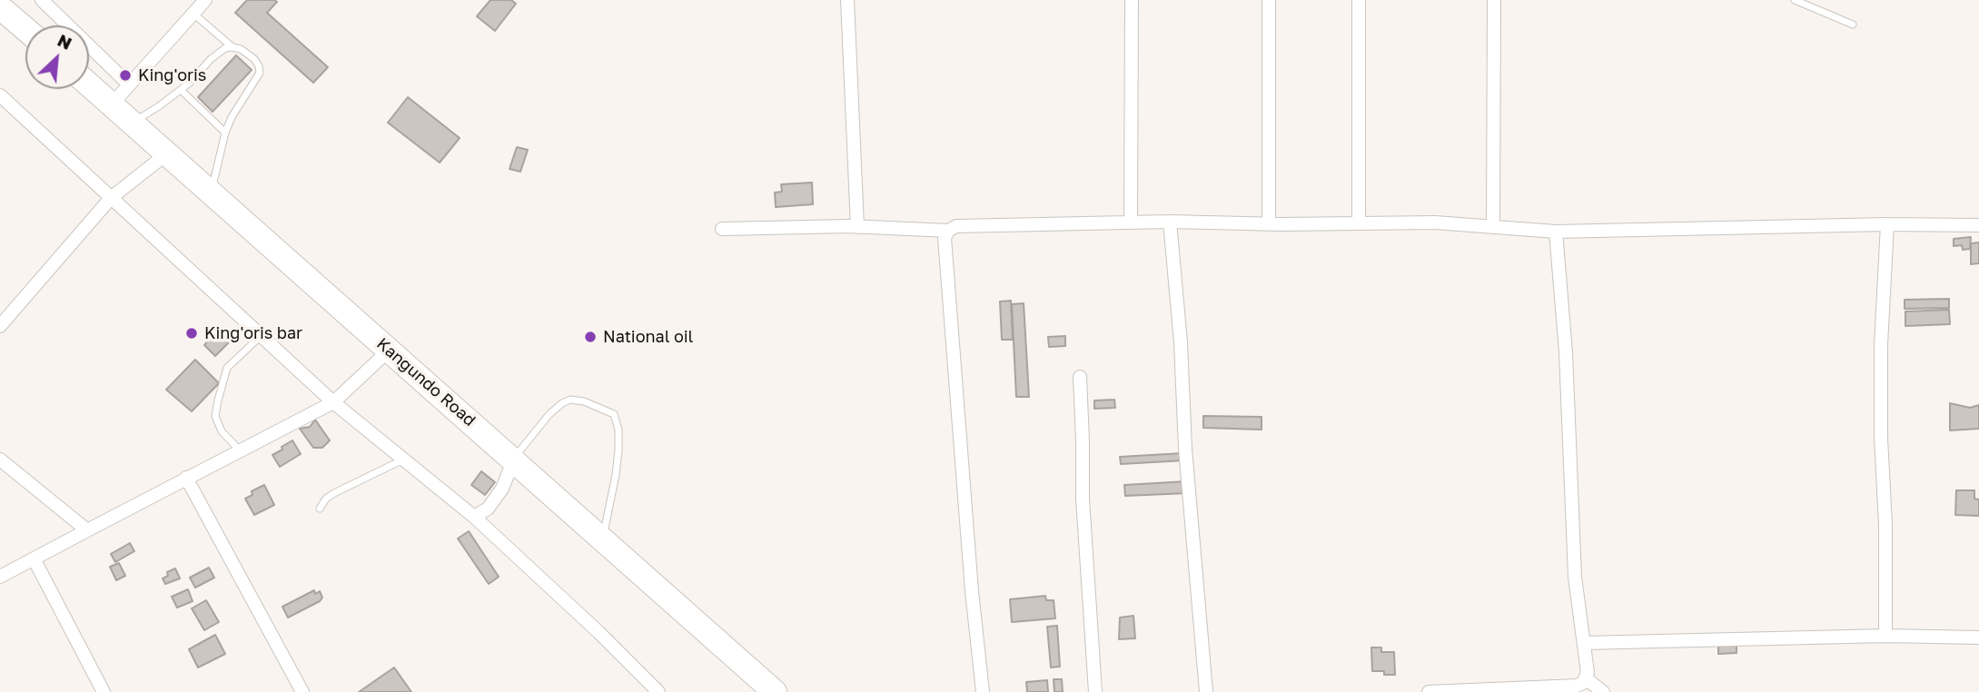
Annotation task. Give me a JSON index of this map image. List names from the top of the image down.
{
  "streets": {
    "highway": ["Kangundo Road"]
  },
  "places": ["King'oris", "King'oris bar", "National oil"],
  "north": "top right"
}
